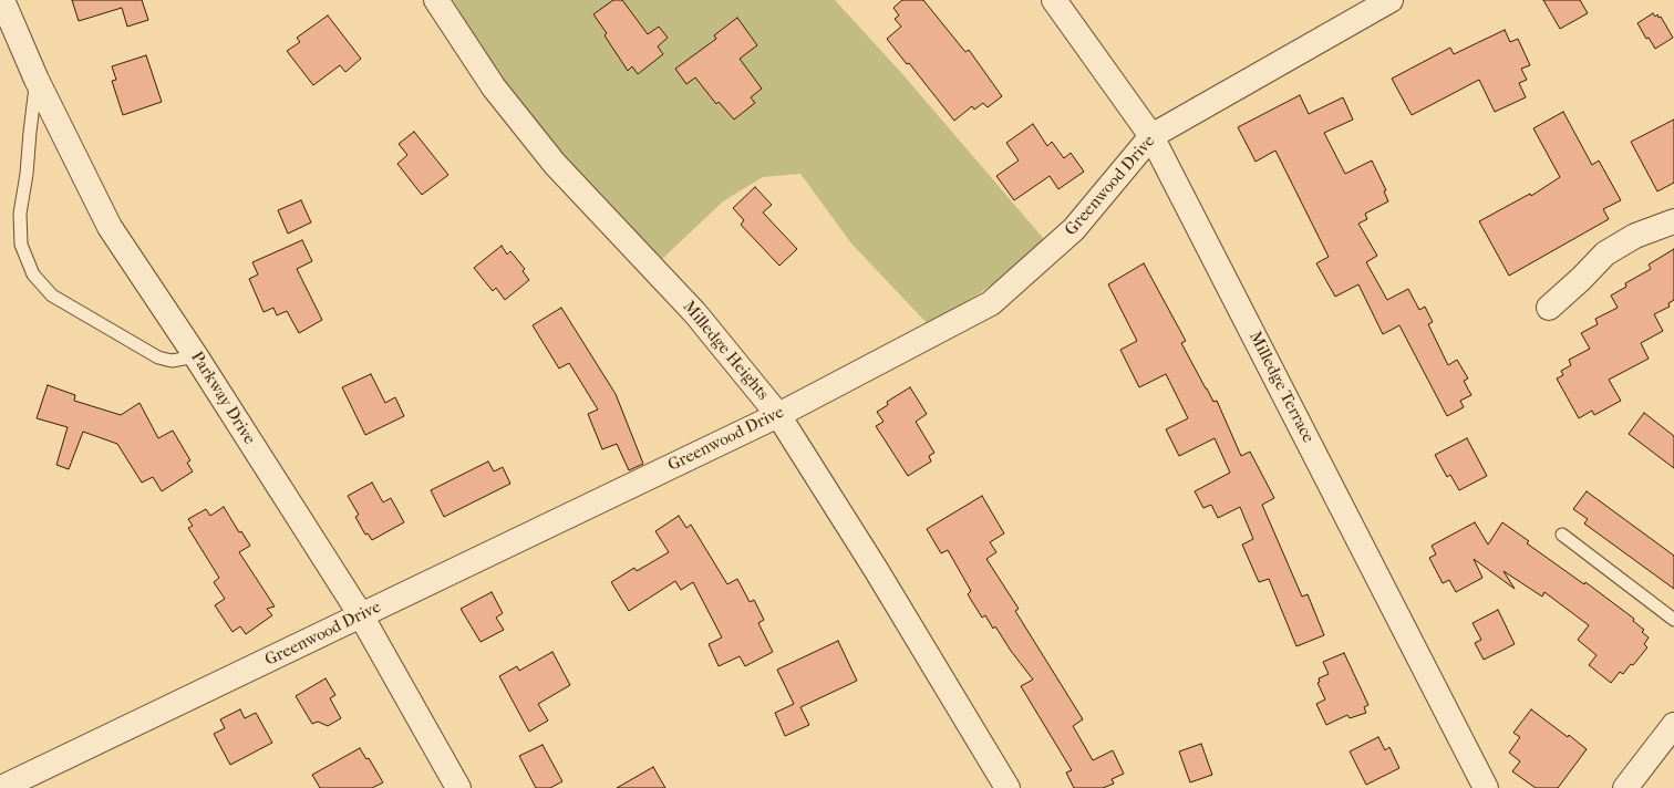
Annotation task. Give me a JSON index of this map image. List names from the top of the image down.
{
  "streets": {
    "street": [
      "Greenwood Drive",
      "Milledge Heights",
      "Milledge Terrace",
      "Parkway Drive"
    ]
  },
  "crossings": [
    ["Greenwood Drive", "Milledge Heights"],
    ["Greenwood Drive", "Milledge Terrace"],
    ["Greenwood Drive", "Parkway Drive"]
  ]
}
